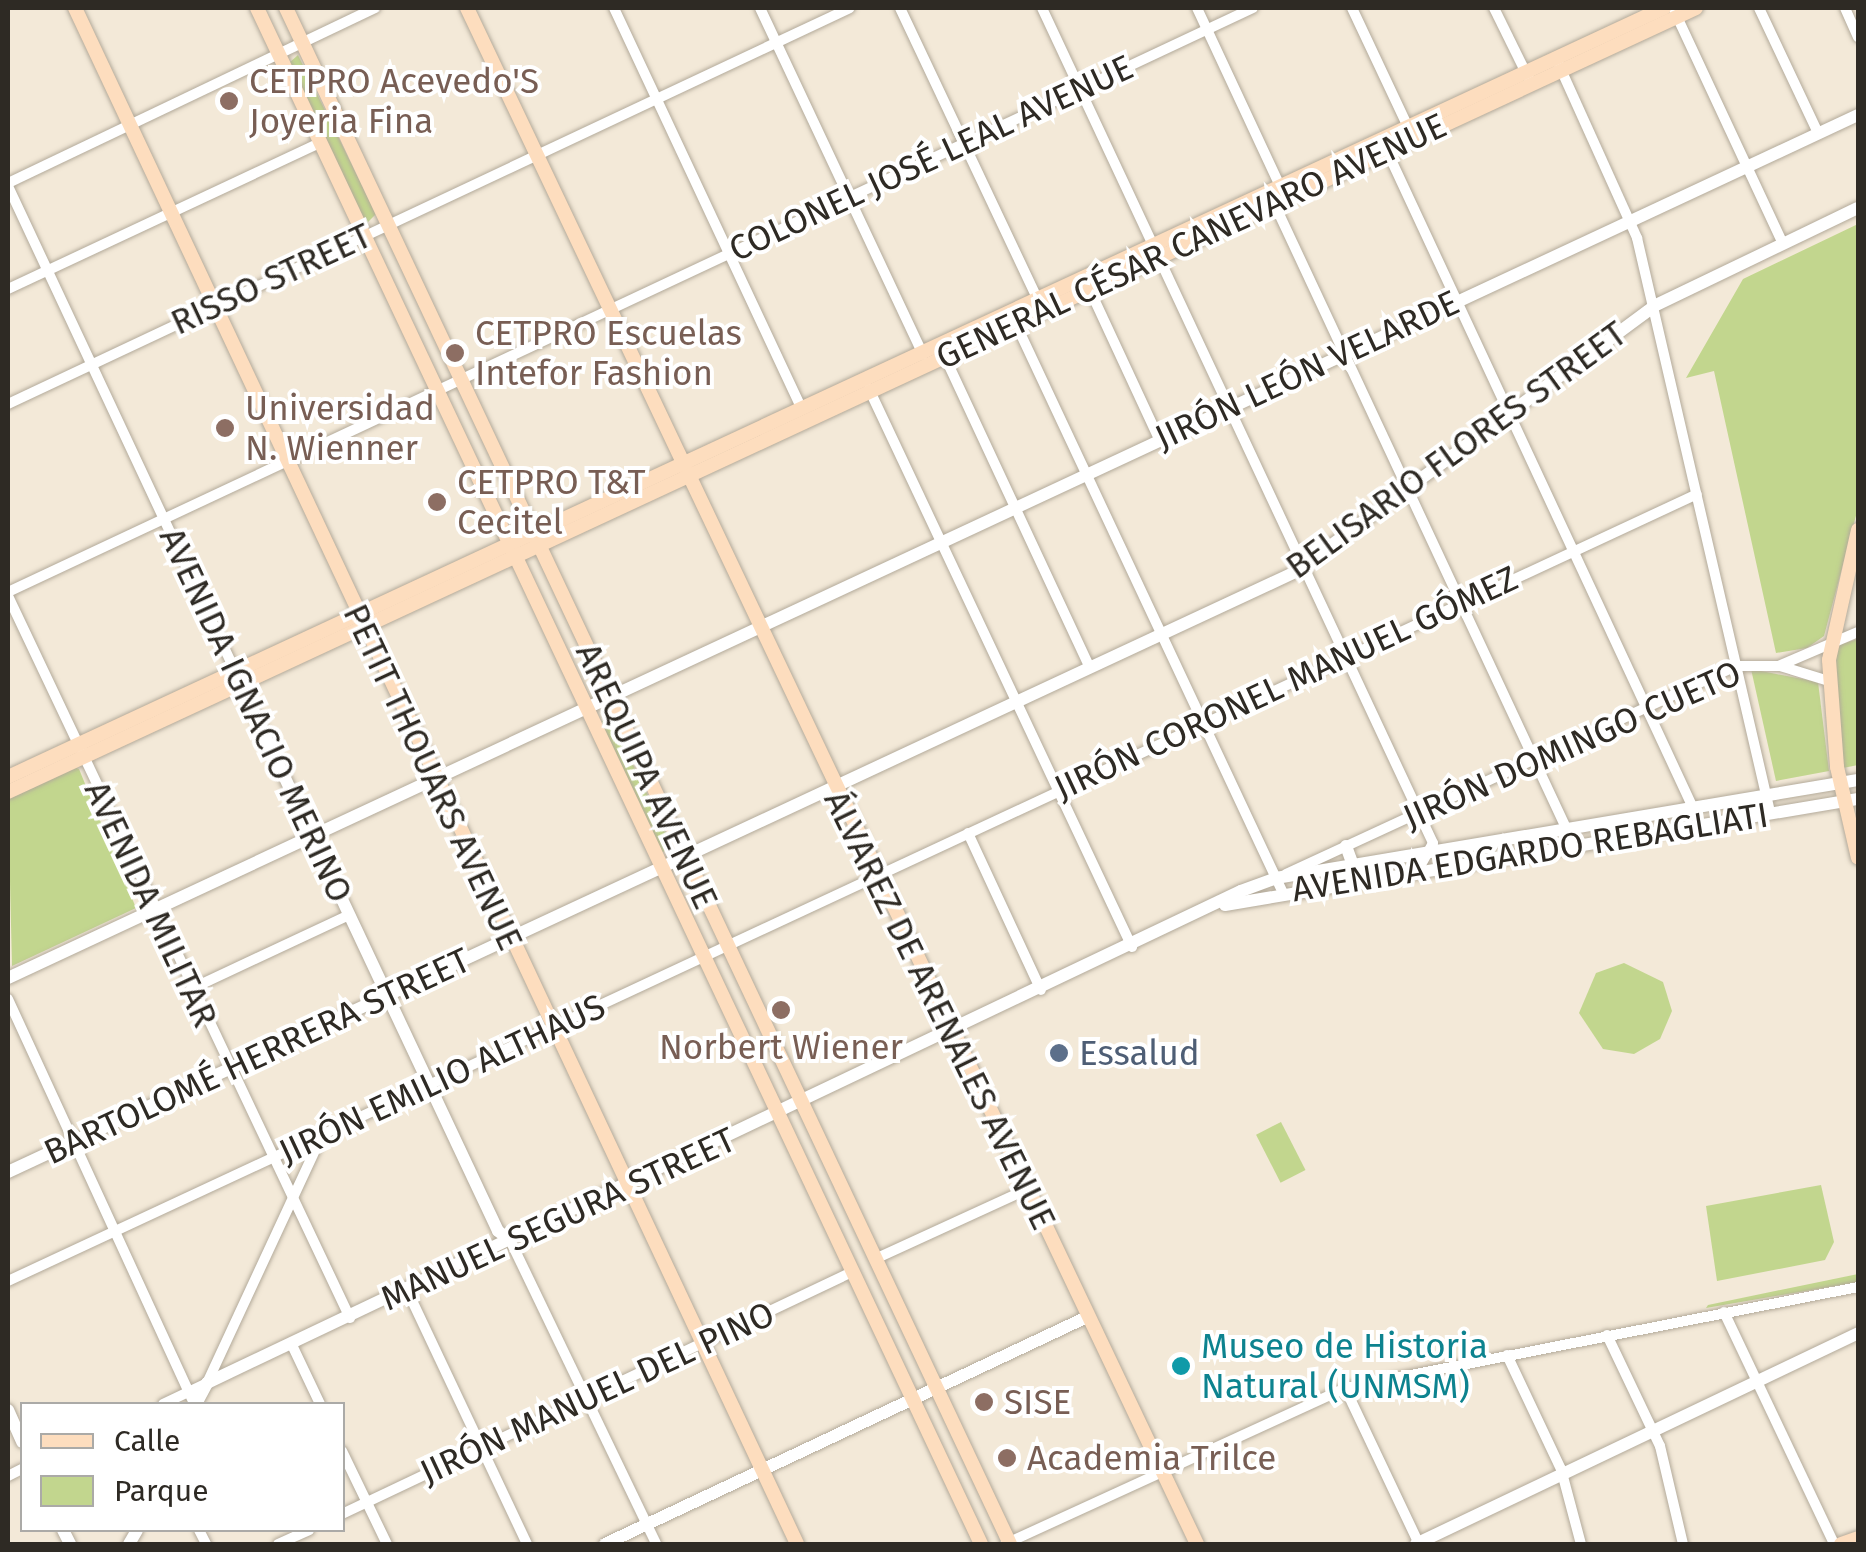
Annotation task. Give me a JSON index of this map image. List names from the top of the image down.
{
  "streets": {
    "main road": [
      "GENERAL CÉSAR CANEVARO AVENUE",
      "AREQUIPA AVENUE",
      "PETIT THOUARS AVENUE",
      "ÁLVAREZ DE ARENALES AVENUE"
    ],
    "street": [
      "COLONEL JOSÉ LEAL AVENUE",
      "RISSO STREET",
      "JIRÓN LEÓN VELARDE",
      "BELISARIO FLORES STREET",
      "JIRÓN CORONEL MANUEL GÓMEZ",
      "AVENIDA IGNACIO MERINO",
      "JIRÓN DOMINGO CUETO",
      "AVENIDA EDGARDO REBAGLIATI",
      "AVENIDA MILITAR",
      "BARTOLOMÉ HERRERA STREET",
      "JIRÓN EMILIO ALTHAUS",
      "MANUEL SEGURA STREET",
      "JIRÓN MANUEL DEL PINO"
    ]
  },
  "crossings": [
    ["COLONEL JOSÉ LEAL AVENUE", "AVENIDA IGNACIO MERINO"],
    ["COLONEL JOSÉ LEAL AVENUE", "AREQUIPA AVENUE"],
    ["COLONEL JOSÉ LEAL AVENUE", "PETIT THOUARS AVENUE"],
    ["COLONEL JOSÉ LEAL AVENUE", "AVENIDA MILITAR"],
    ["COLONEL JOSÉ LEAL AVENUE", "ÁLVAREZ DE ARENALES AVENUE"],
    ["GENERAL CÉSAR CANEVARO AVENUE", "ÁLVAREZ DE ARENALES AVENUE"],
    ["RISSO STREET", "AVENIDA IGNACIO MERINO"],
    ["RISSO STREET", "AREQUIPA AVENUE"],
    ["RISSO STREET", "PETIT THOUARS AVENUE"],
    ["RISSO STREET", "ÁLVAREZ DE ARENALES AVENUE"],
    ["JIRÓN LEÓN VELARDE", "AVENIDA IGNACIO MERINO"],
    ["JIRÓN LEÓN VELARDE", "AREQUIPA AVENUE"],
    ["JIRÓN LEÓN VELARDE", "PETIT THOUARS AVENUE"],
    ["JIRÓN LEÓN VELARDE", "AVENIDA MILITAR"],
    ["JIRÓN LEÓN VELARDE", "ÁLVAREZ DE ARENALES AVENUE"],
    ["BELISARIO FLORES STREET", "ÁLVAREZ DE ARENALES AVENUE"],
    ["BELISARIO FLORES STREET", "BARTOLOMÉ HERRERA STREET"],
    ["JIRÓN CORONEL MANUEL GÓMEZ", "ÁLVAREZ DE ARENALES AVENUE"],
    ["JIRÓN CORONEL MANUEL GÓMEZ", "JIRÓN EMILIO ALTHAUS"],
    ["AVENIDA IGNACIO MERINO", "BARTOLOMÉ HERRERA STREET"],
    ["AVENIDA IGNACIO MERINO", "JIRÓN EMILIO ALTHAUS"],
    ["AVENIDA IGNACIO MERINO", "MANUEL SEGURA STREET"],
    ["JIRÓN DOMINGO CUETO", "AVENIDA EDGARDO REBAGLIATI"],
    ["JIRÓN DOMINGO CUETO", "MANUEL SEGURA STREET"],
    ["AREQUIPA AVENUE", "BARTOLOMÉ HERRERA STREET"],
    ["AREQUIPA AVENUE", "JIRÓN EMILIO ALTHAUS"],
    ["AREQUIPA AVENUE", "MANUEL SEGURA STREET"],
    ["AREQUIPA AVENUE", "JIRÓN MANUEL DEL PINO"],
    ["PETIT THOUARS AVENUE", "BARTOLOMÉ HERRERA STREET"],
    ["PETIT THOUARS AVENUE", "JIRÓN EMILIO ALTHAUS"],
    ["PETIT THOUARS AVENUE", "MANUEL SEGURA STREET"],
    ["PETIT THOUARS AVENUE", "JIRÓN MANUEL DEL PINO"],
    ["AVENIDA EDGARDO REBAGLIATI", "MANUEL SEGURA STREET"],
    ["AVENIDA MILITAR", "BARTOLOMÉ HERRERA STREET"],
    ["AVENIDA MILITAR", "JIRÓN EMILIO ALTHAUS"],
    ["AVENIDA MILITAR", "MANUEL SEGURA STREET"],
    ["ÁLVAREZ DE ARENALES AVENUE", "BARTOLOMÉ HERRERA STREET"],
    ["ÁLVAREZ DE ARENALES AVENUE", "JIRÓN EMILIO ALTHAUS"],
    ["ÁLVAREZ DE ARENALES AVENUE", "MANUEL SEGURA STREET"]
  ],
  "places": [
    "CETPRO Acevedo'S Joyeria Fina",
    "CETPRO Escuelas Intefor Fashion",
    "Universidad N. Wienner",
    "CETPRO T&T Cecitel",
    "Norbert Wiener",
    "Essalud",
    "Museo de Historia Natural (UNMSM)",
    "SISE",
    "Academia Trilce"
  ],
  "legend": ["Calle", "Parque"]
}
